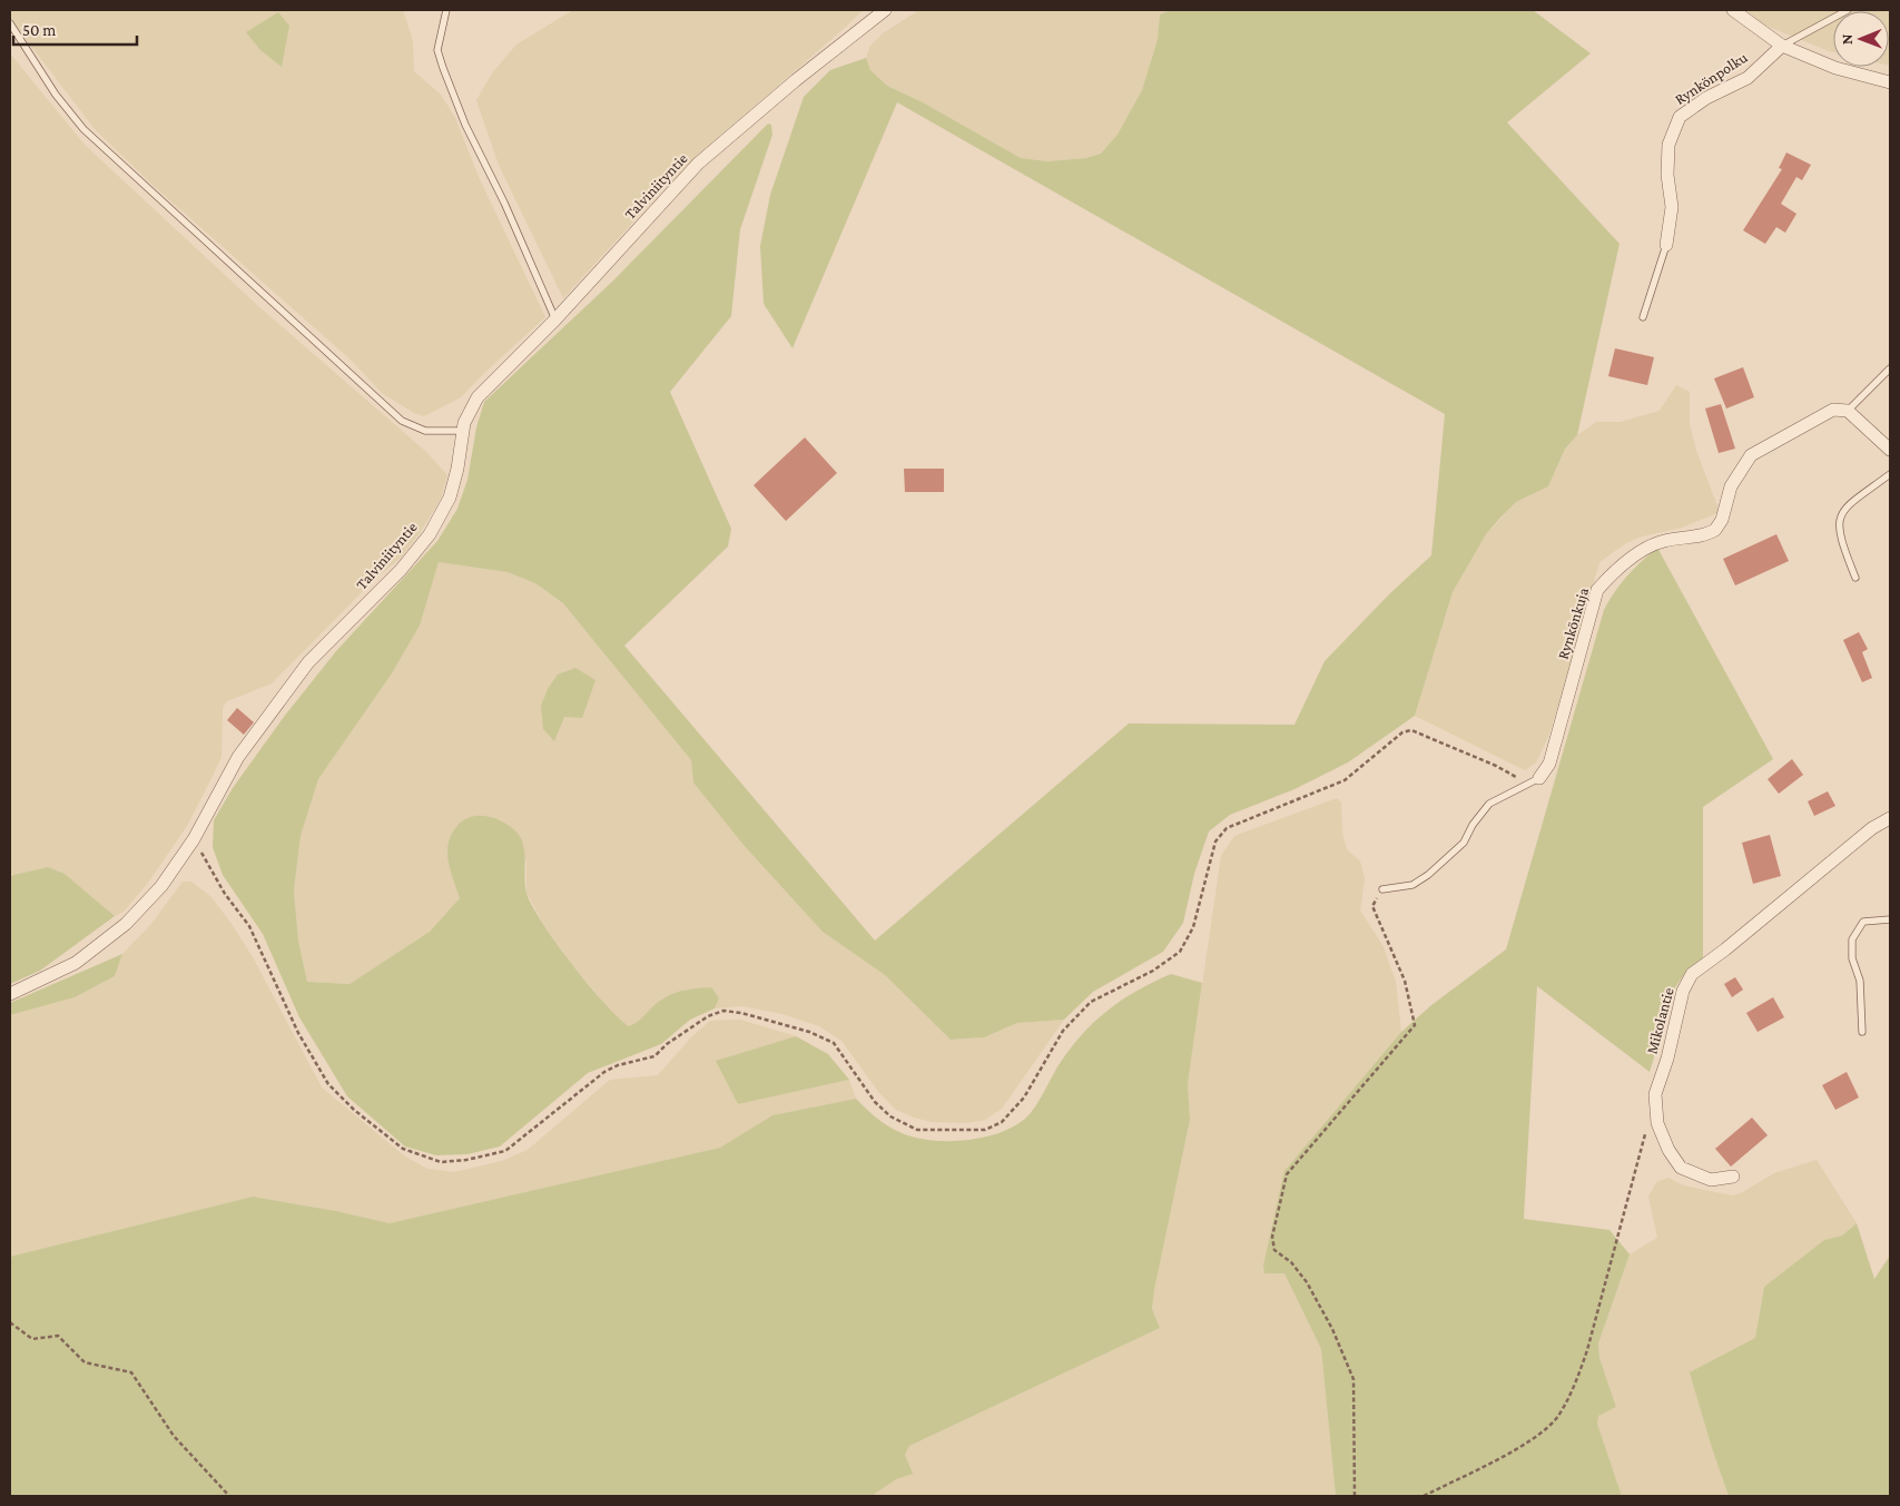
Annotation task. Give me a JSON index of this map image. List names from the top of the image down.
{
  "streets": {
    "street": [
      "Rynkönpolku",
      "Talviniityntie",
      "Rynkönkuja",
      "Mikolantie"
    ]
  },
  "scale_bar": "50 m",
  "north": "left"
}
